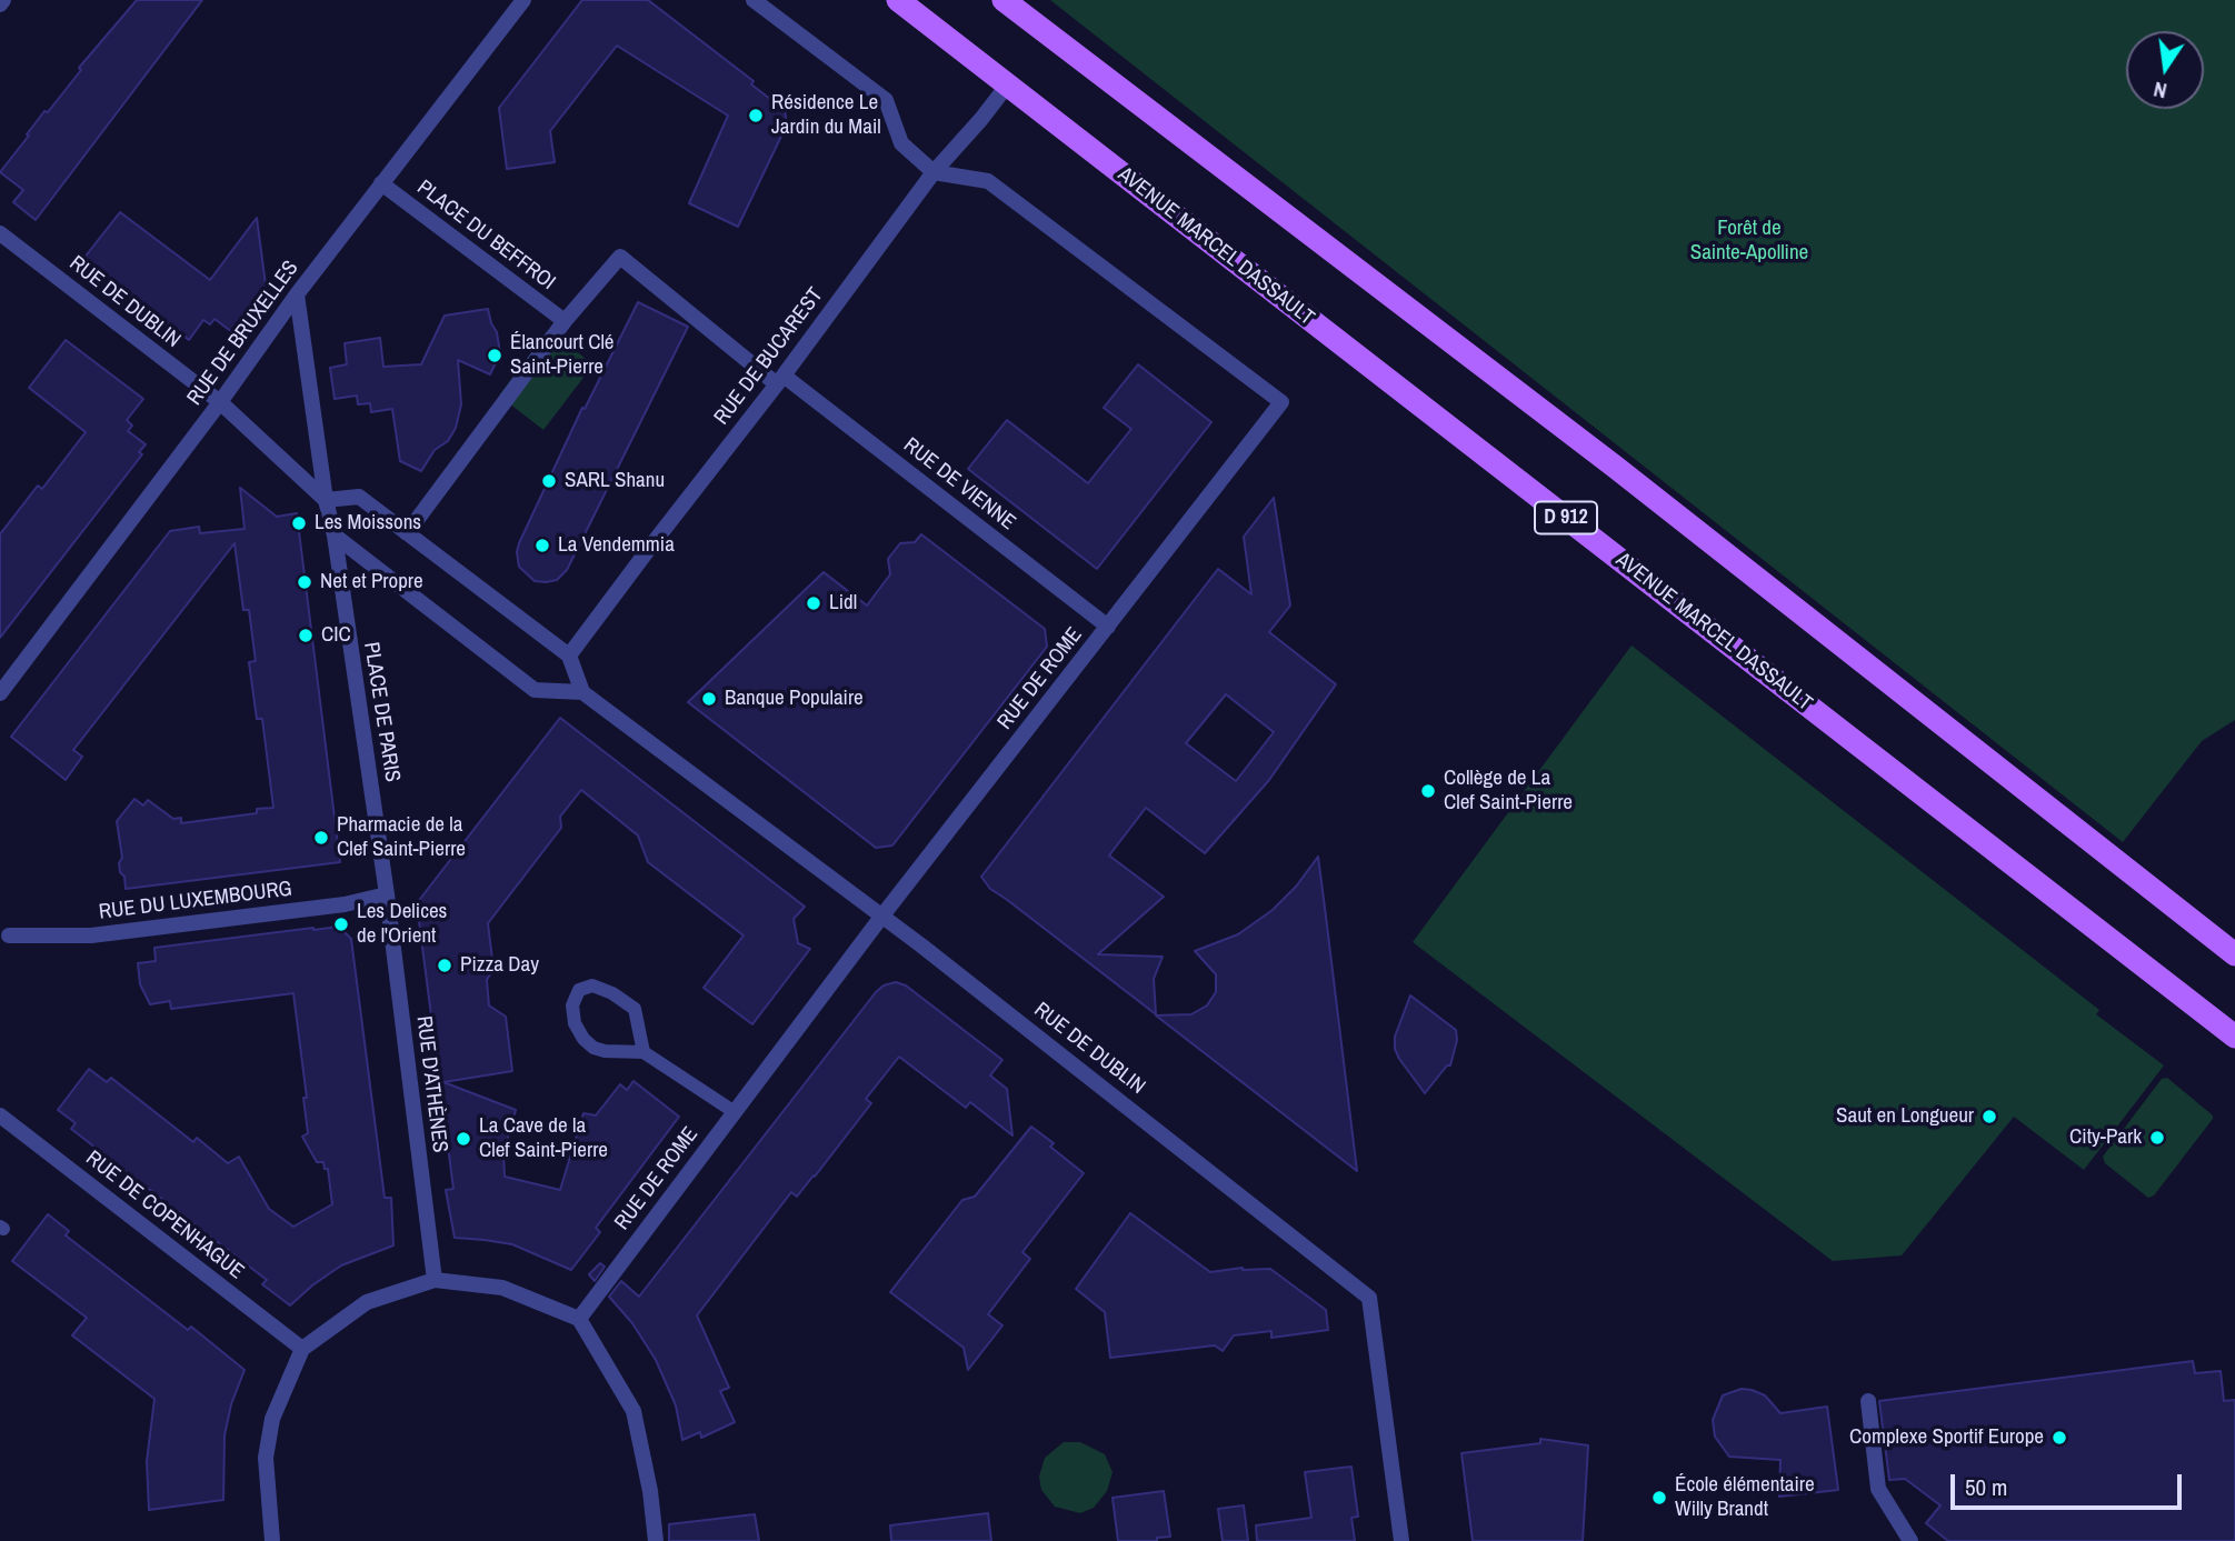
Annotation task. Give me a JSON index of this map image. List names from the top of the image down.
{
  "streets": {
    "main road": ["AVENUE MARCEL DASSAULT", "D 912"],
    "street": [
      "PLACE DU BEFFROI",
      "RUE DE DUBLIN",
      "RUE DE BRUXELLES",
      "RUE DE BUCAREST",
      "RUE DE VIENNE",
      "RUE DE ROME",
      "PLACE DE PARIS",
      "RUE DU LUXEMBOURG",
      "RUE D'ATHÈNES",
      "RUE DE COPENHAGUE"
    ]
  },
  "crossings": [
    ["PLACE DU BEFFROI", "RUE DE BRUXELLES"],
    ["PLACE DU BEFFROI", "RUE DE BUCAREST"],
    ["PLACE DU BEFFROI", "RUE DE VIENNE"],
    ["AVENUE MARCEL DASSAULT", "RUE DE BUCAREST"],
    ["RUE DE DUBLIN", "RUE DE BRUXELLES"],
    ["RUE DE DUBLIN", "RUE DE ROME"],
    ["RUE DE BUCAREST", "RUE DE VIENNE"],
    ["RUE DE BUCAREST", "RUE DE ROME"],
    ["RUE DE VIENNE", "RUE DE ROME"],
    ["PLACE DE PARIS", "RUE DU LUXEMBOURG"],
    ["PLACE DE PARIS", "RUE D'ATHÈNES"],
    ["RUE DU LUXEMBOURG", "RUE D'ATHÈNES"]
  ],
  "parks": ["Forêt de Sainte-Apolline"],
  "places": [
    "Résidence Le Jardin du Mail",
    "Élancourt Clé Saint-Pierre",
    "SARL Shanu",
    "Les Moissons",
    "La Vendemmia",
    "Net et Propre",
    "Lidl",
    "CIC",
    "Banque Populaire",
    "Collège de La Clef Saint-Pierre",
    "Pharmacie de la Clef Saint-Pierre",
    "Les Delices de l'Orient",
    "Pizza Day",
    "Saut en Longueur",
    "City-Park",
    "La Cave de la Clef Saint-Pierre",
    "Complexe Sportif Europe",
    "École élémentaire Willy Brandt"
  ],
  "scale_bar": "50 m",
  "north": "bottom"
}
